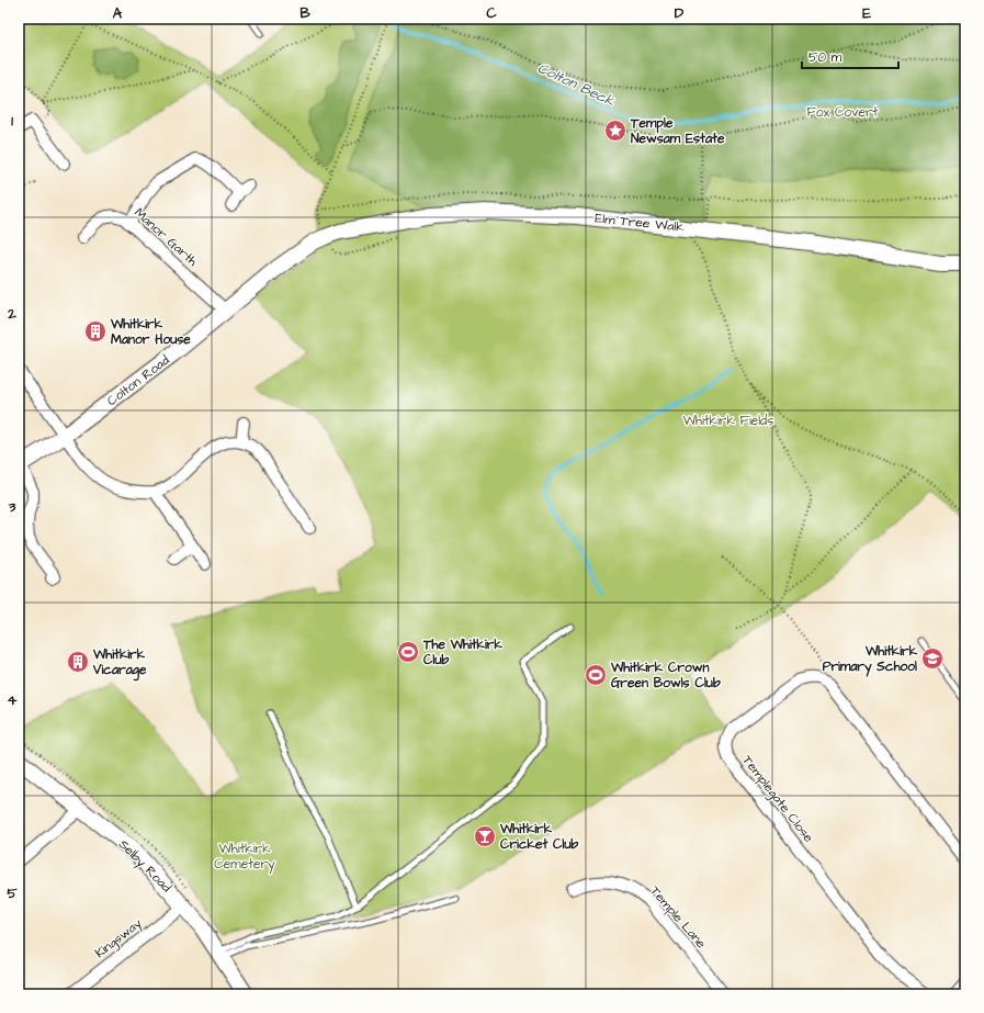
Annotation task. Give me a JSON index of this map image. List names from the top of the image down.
{
  "streets": {
    "street": [
      "Elm Tree Walk",
      "Manor Garth",
      "Colton Road",
      "Templegate Close",
      "Selby Road",
      "Temple Lane",
      "Kingsway"
    ]
  },
  "crossings": [
    ["Elm Tree Walk", "Colton Road"],
    ["Manor Garth", "Colton Road"],
    ["Selby Road", "Kingsway"]
  ],
  "water": ["Colton Beck"],
  "parks": ["Fox Covert", "Whitkirk Fields", "Whitkirk Cemetery"],
  "places": {
    "place": ["Temple Newsam Estate"],
    "building": ["Whitkirk Manor House", "Whitkirk Vicarage"],
    "sports": ["The Whitkirk Club", "Whitkirk Crown Green Bowls Club"],
    "school or university": ["Whitkirk Primary School"],
    "bar": ["Whitkirk Cricket Club"]
  },
  "scale_bar": "50 m",
  "grid": {
    "columns": [
      "A",
      "B",
      "C",
      "D",
      "E"
    ],
    "rows": [
      "1",
      "2",
      "3",
      "4",
      "5"
    ]
  }
}
